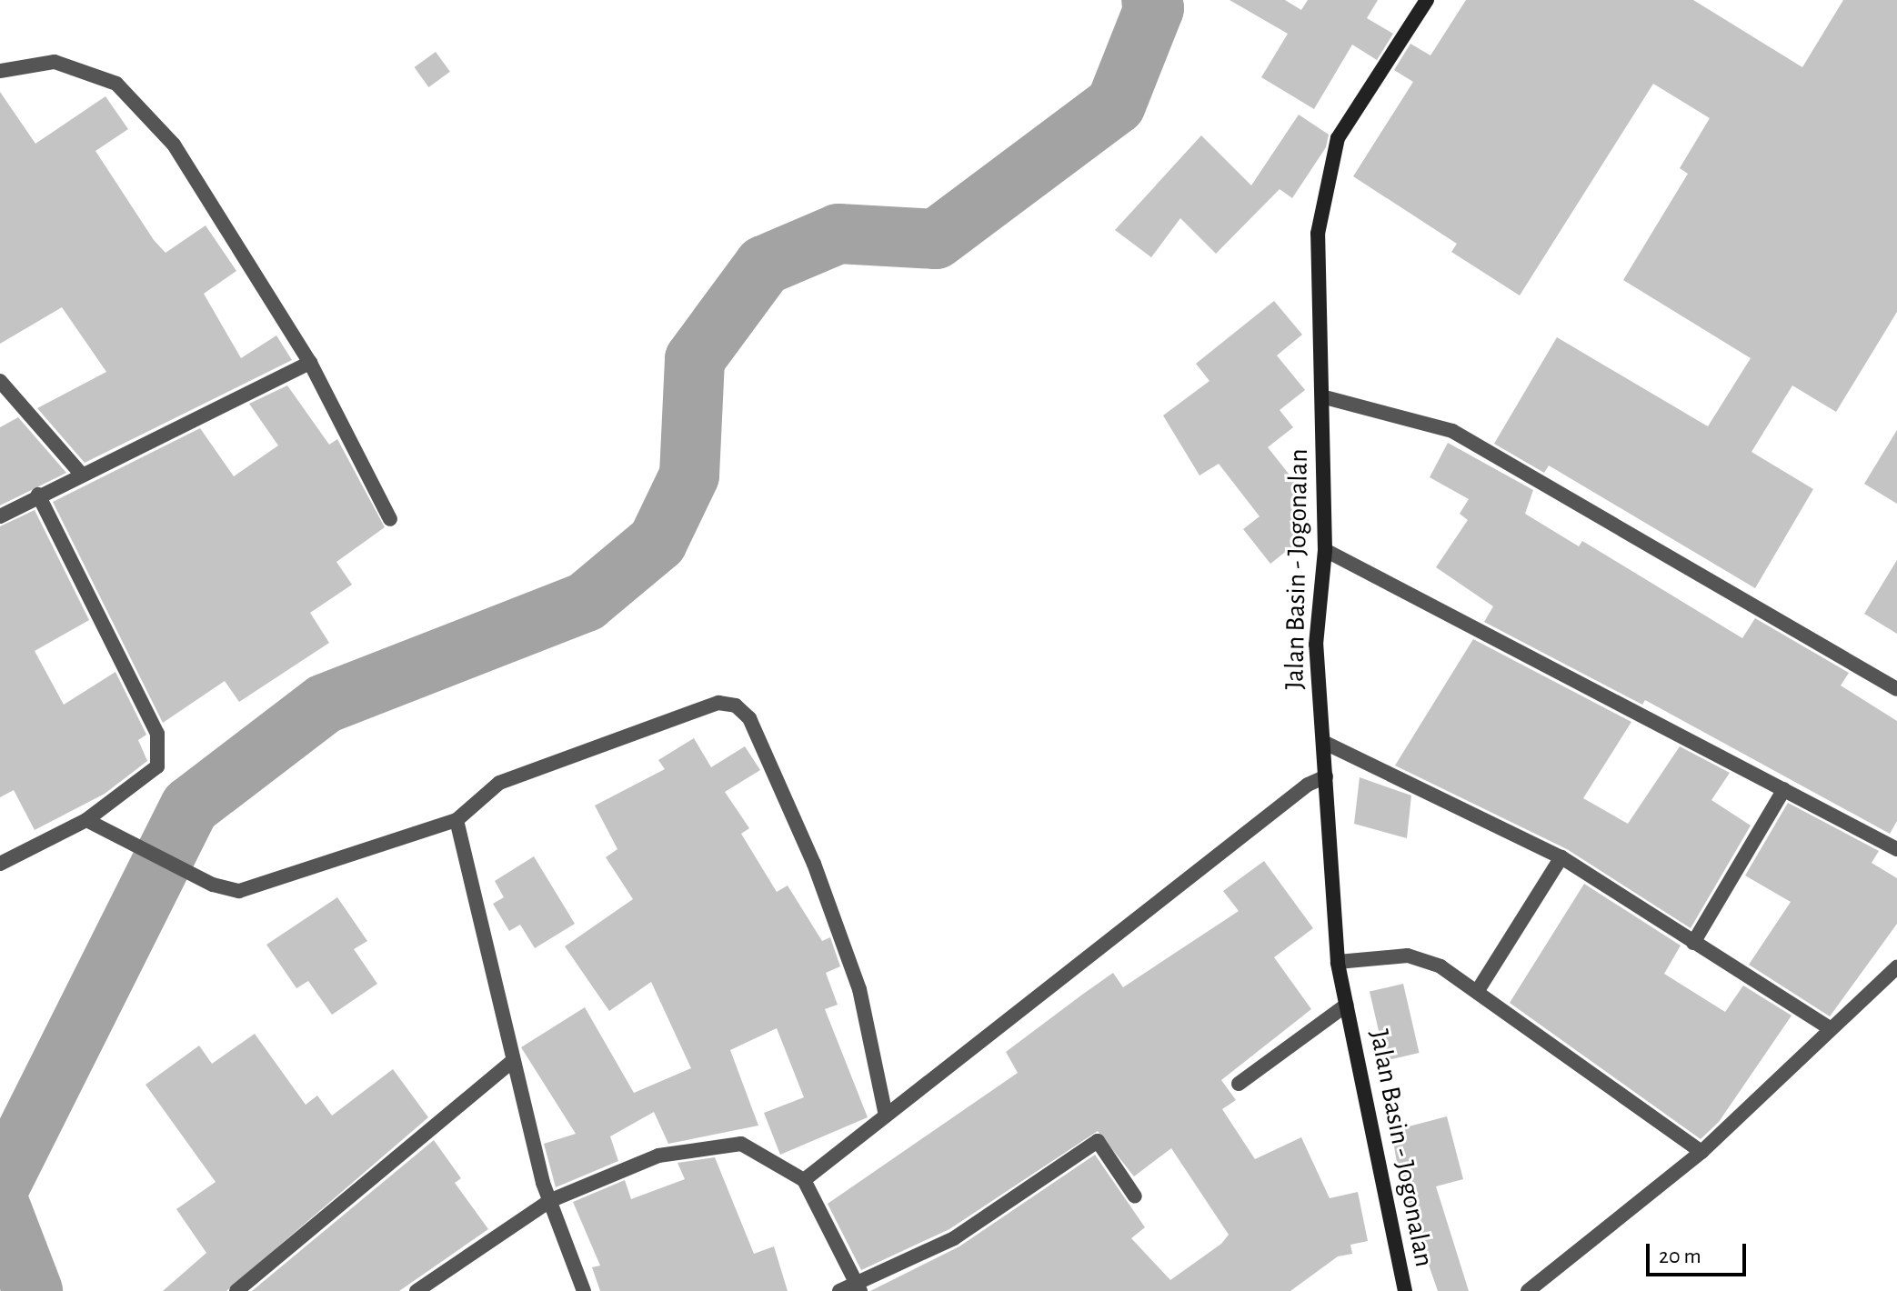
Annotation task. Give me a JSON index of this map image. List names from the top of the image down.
{
  "streets": {
    "main road": ["Jalan Basin - Jogonalan"]
  },
  "scale_bar": "20 m"
}
